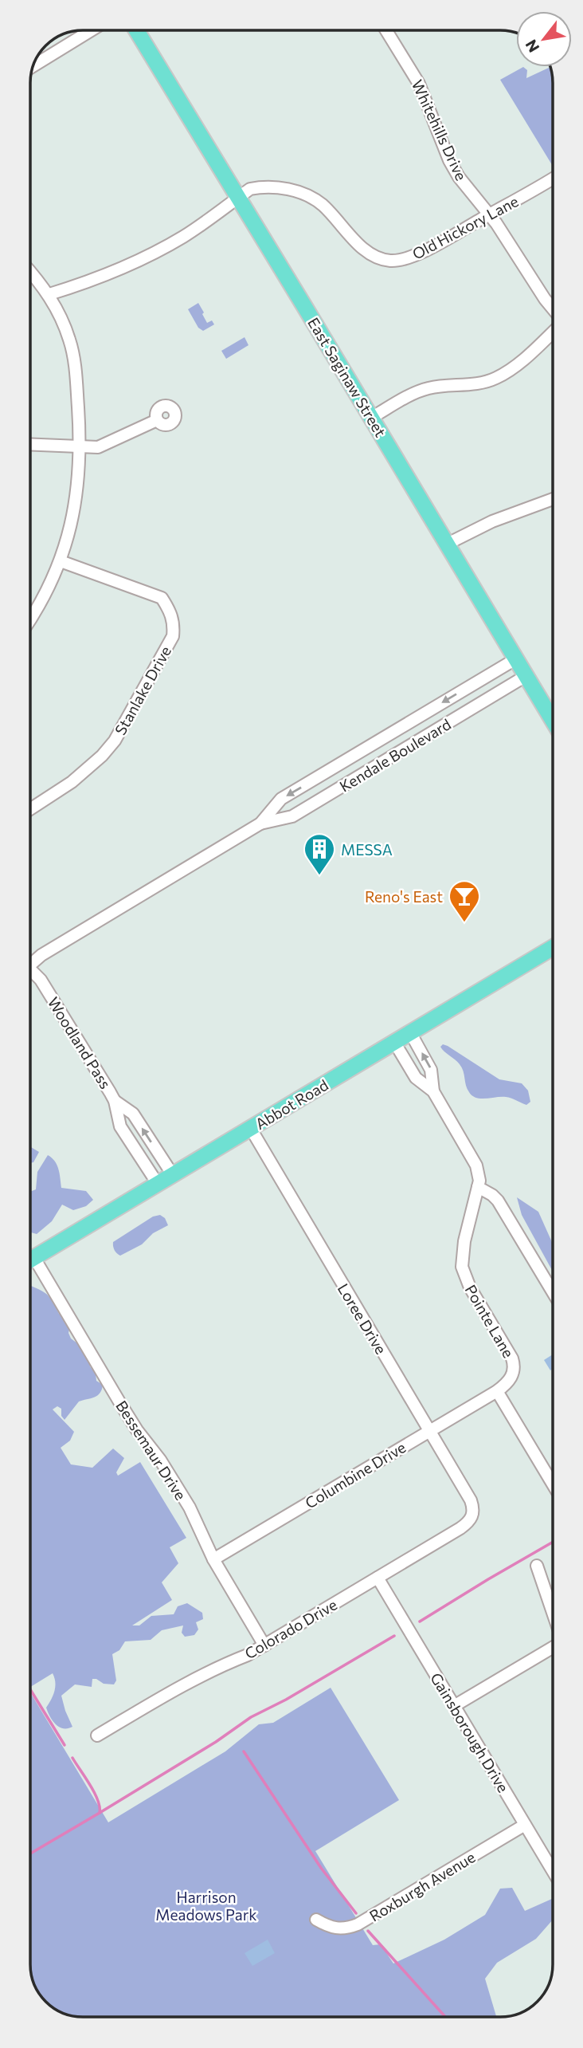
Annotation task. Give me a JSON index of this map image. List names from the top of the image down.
{
  "streets": {
    "main road": ["East Saginaw Street", "Abbot Road"],
    "street": [
      "Whitehills Drive",
      "Old Hickory Lane",
      "Stanlake Drive",
      "Kendale Boulevard",
      "Woodland Pass",
      "Loree Drive",
      "Pointe Lane",
      "Bessemaur Drive",
      "Columbine Drive",
      "Colorado Drive",
      "Gainsborough Drive",
      "Roxburgh Avenue"
    ]
  },
  "crossings": [
    ["Whitehills Drive", "Old Hickory Lane"],
    ["Old Hickory Lane", "East Saginaw Street"],
    ["East Saginaw Street", "Kendale Boulevard"],
    ["Woodland Pass", "Abbot Road"],
    ["Abbot Road", "Loree Drive"],
    ["Loree Drive", "Columbine Drive"],
    ["Loree Drive", "Colorado Drive"],
    ["Pointe Lane", "Columbine Drive"],
    ["Bessemaur Drive", "Columbine Drive"],
    ["Bessemaur Drive", "Colorado Drive"],
    ["Colorado Drive", "Gainsborough Drive"],
    ["Gainsborough Drive", "Roxburgh Avenue"]
  ],
  "parks": ["Harrison Meadows Park"],
  "places": {
    "building": ["MESSA"],
    "bar": ["Reno's East"]
  },
  "north": "bottom left"
}
